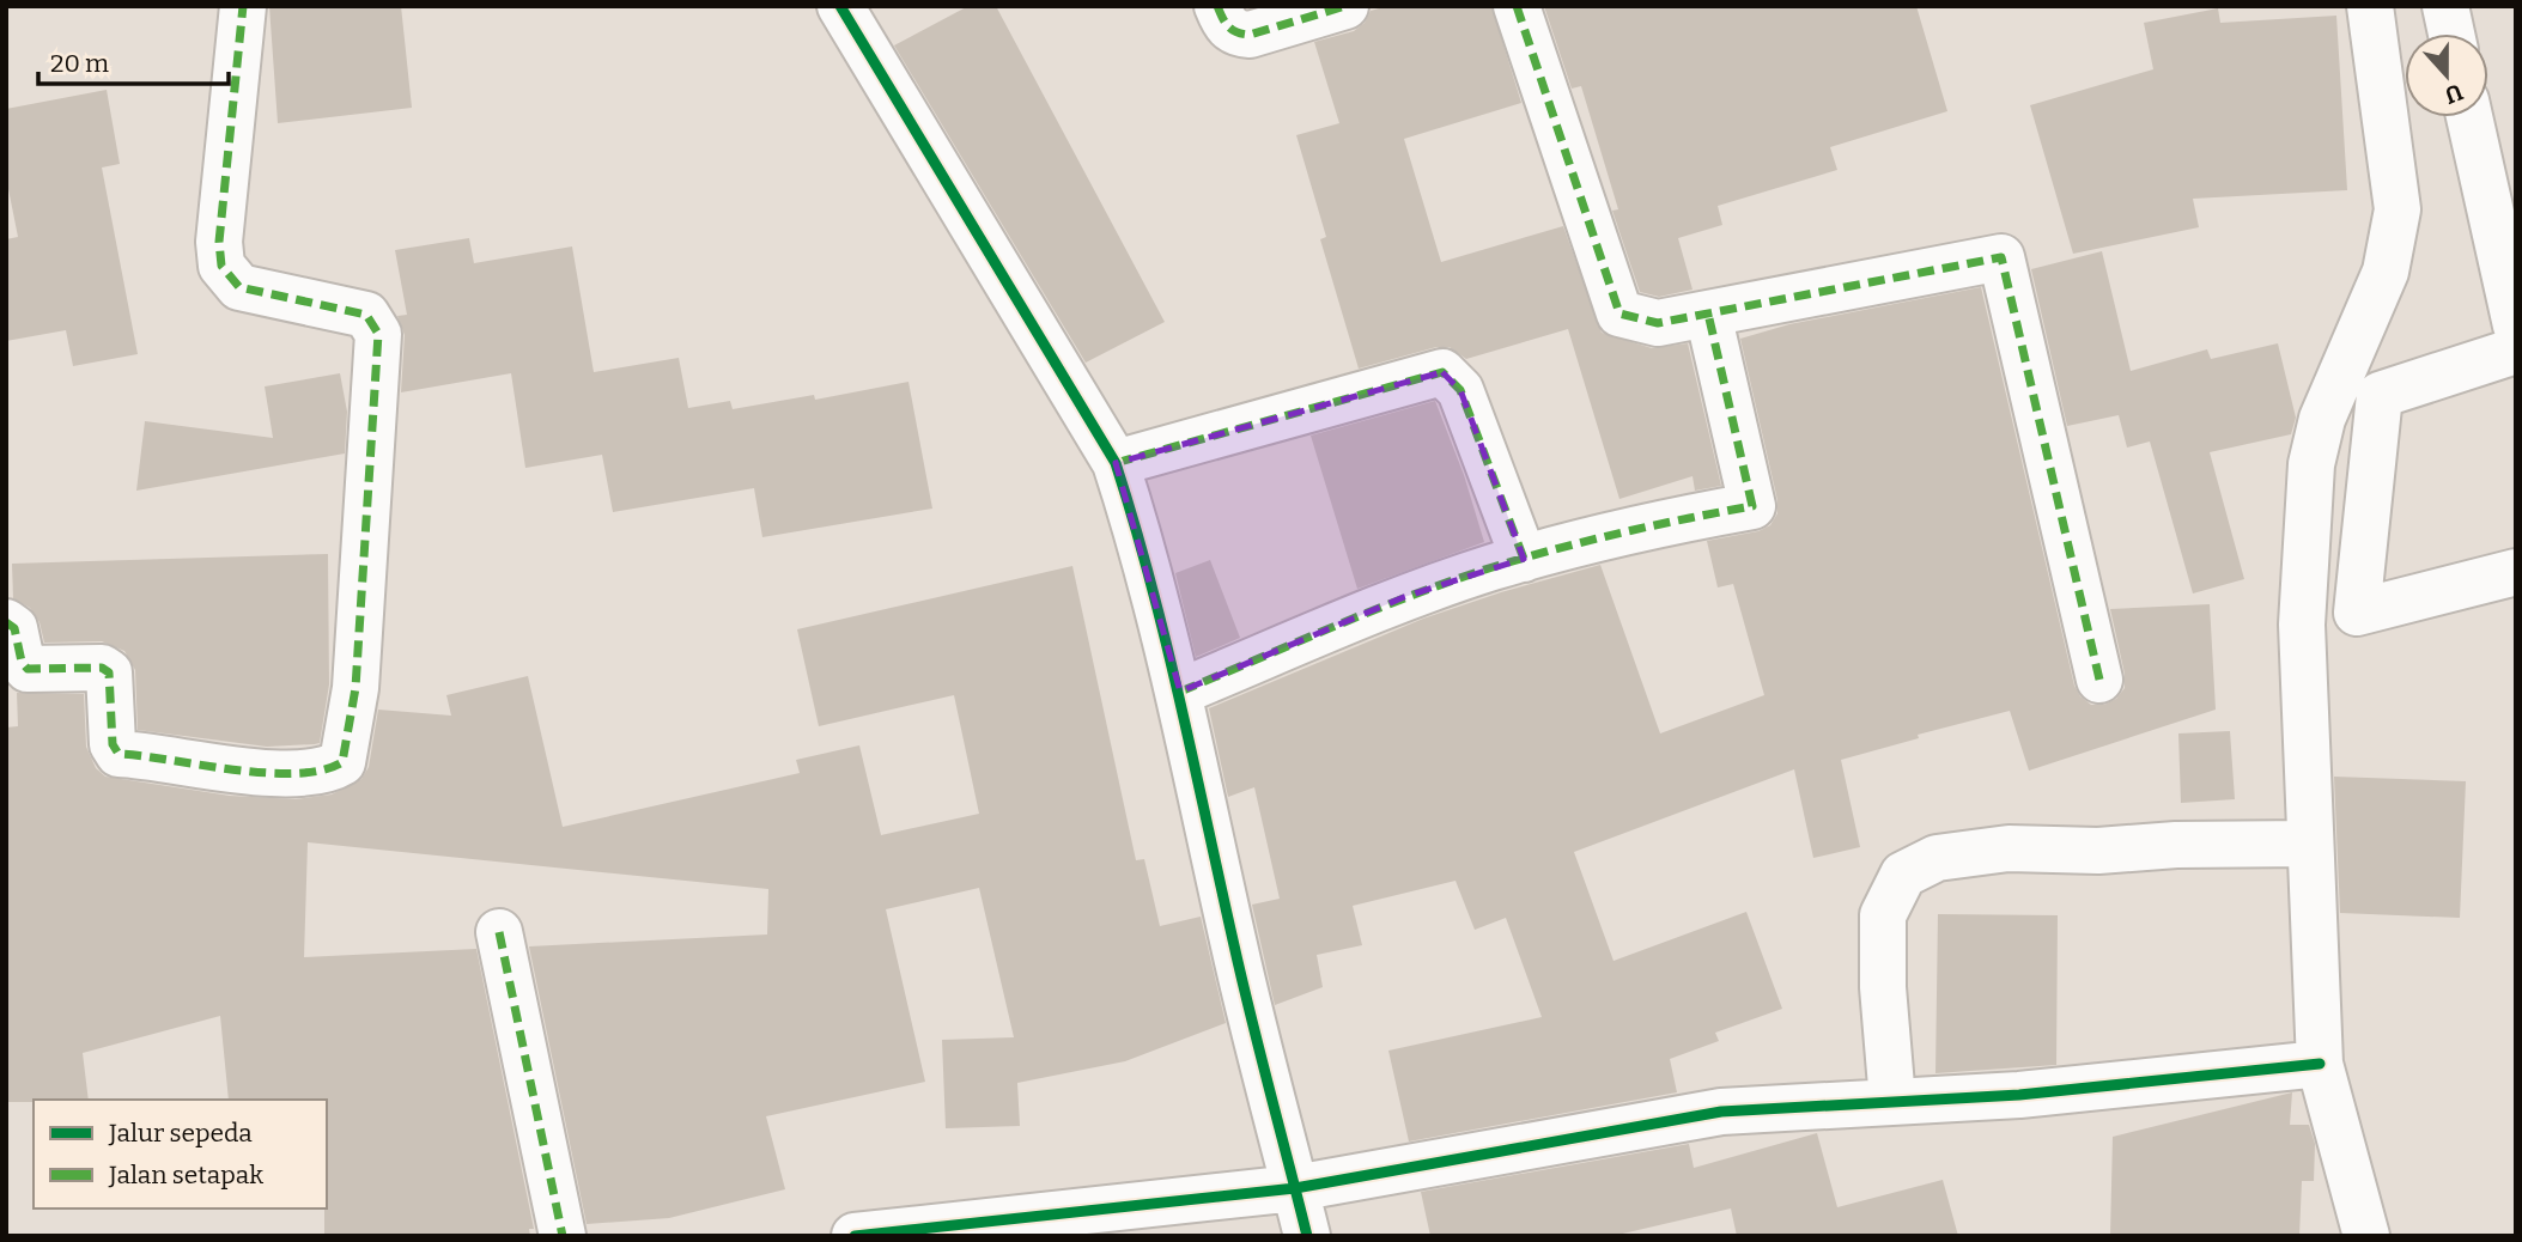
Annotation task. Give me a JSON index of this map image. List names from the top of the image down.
{
  "legend": ["Jalur sepeda", "Jalan setapak"],
  "scale_bar": "20 m",
  "north": "bottom"
}
